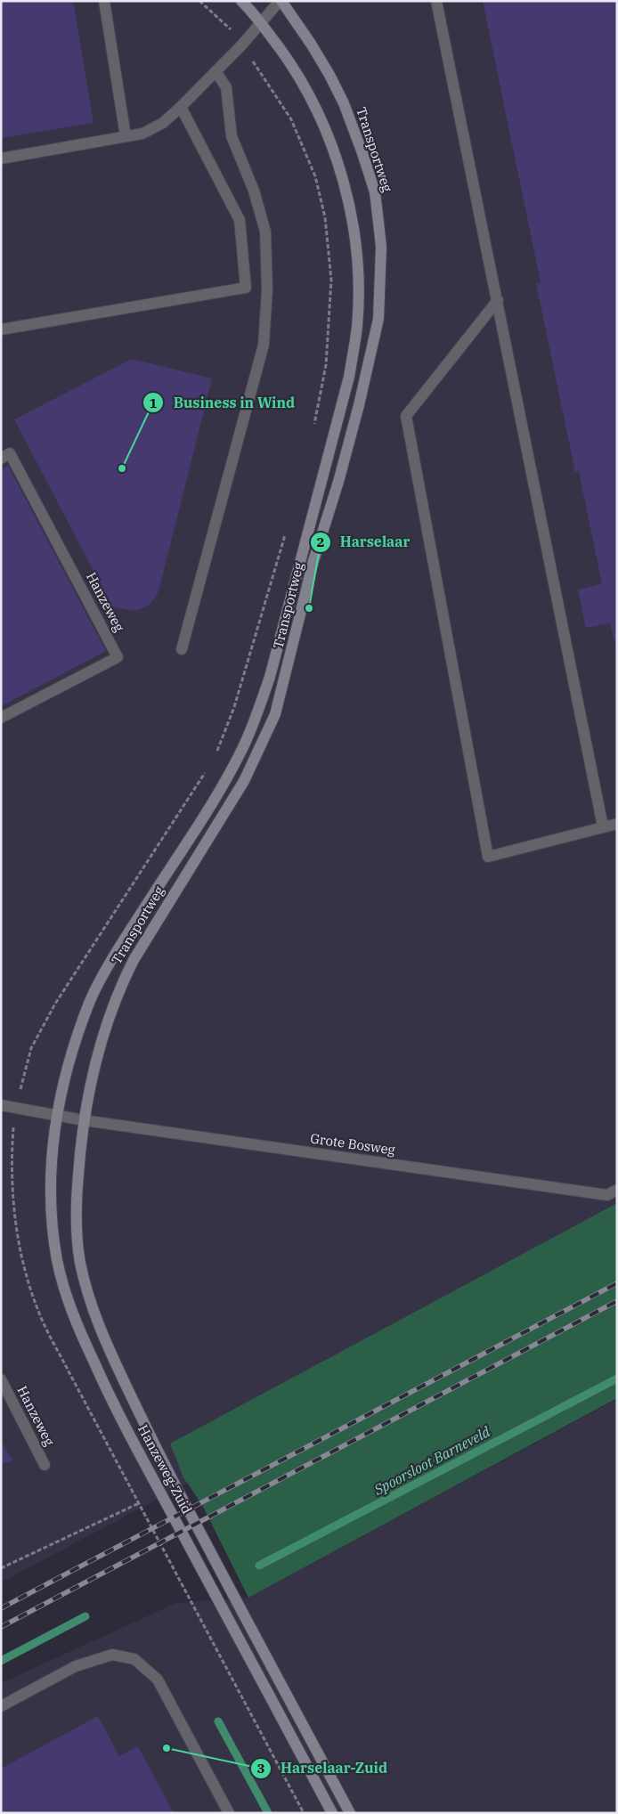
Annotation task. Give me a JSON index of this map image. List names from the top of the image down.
{
  "streets": {
    "street": [
      "Transportweg",
      "Hanzeweg",
      "Grote Bosweg",
      "Hanzeweg-Zuid"
    ]
  },
  "crossings": [
    ["Transportweg", "Grote Bosweg"],
    ["Transportweg", "Hanzeweg-Zuid"],
    ["Grote Bosweg", "Hanzeweg-Zuid"]
  ],
  "water": ["Spoorsloot Barneveld"],
  "places": ["Business in Wind", "Harselaar", "Harselaar-Zuid"]
}
